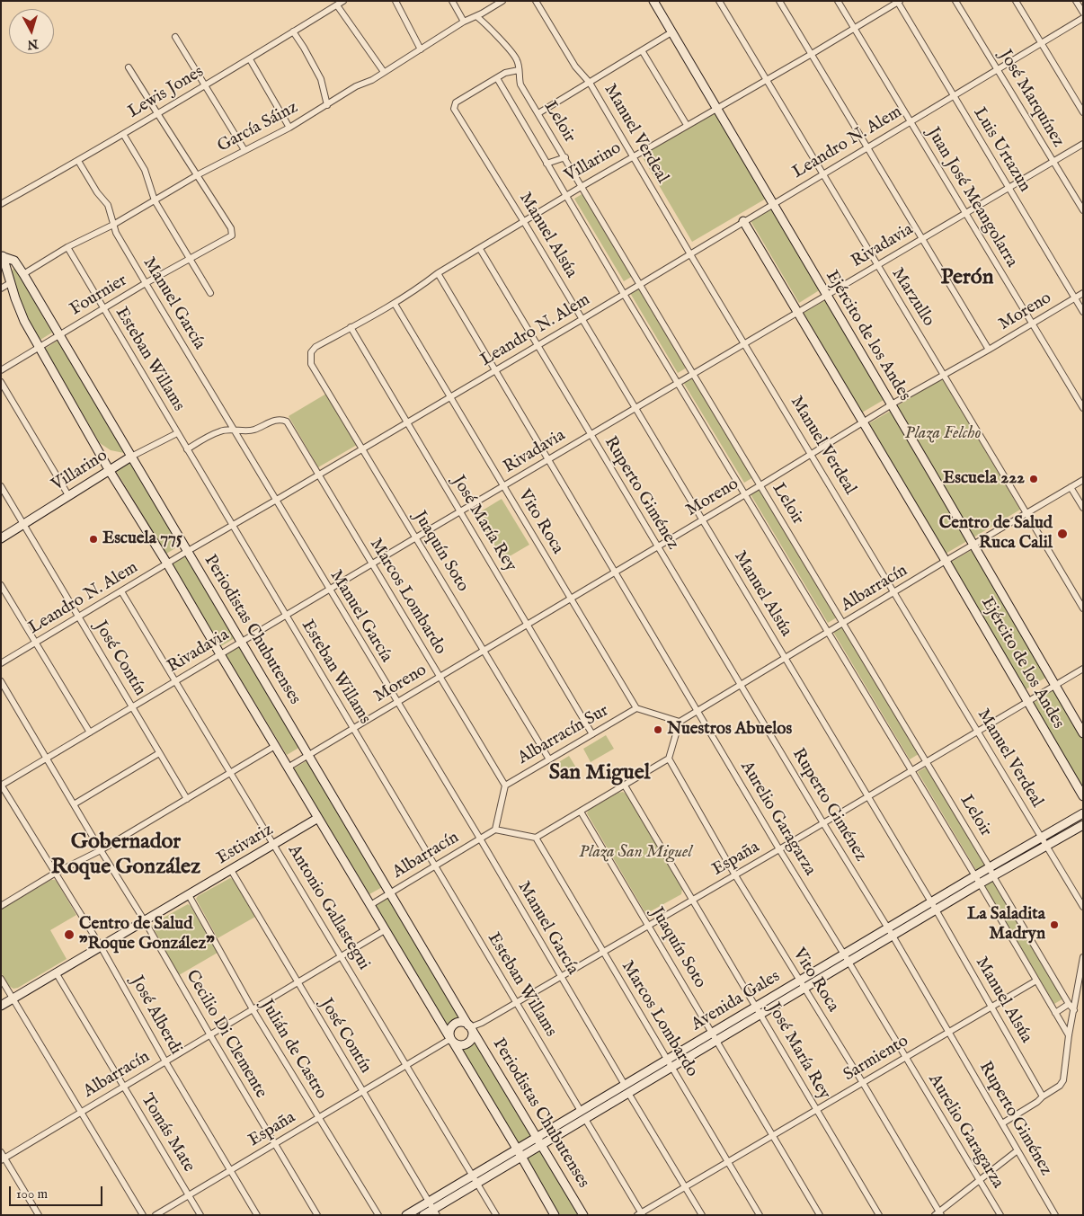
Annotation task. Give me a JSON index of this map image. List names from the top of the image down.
{
  "streets": {
    "street": [
      "Lewis Jones",
      "José Marquínez",
      "Leloir",
      "García Sáinz",
      "Manuel Verdeal",
      "Leandro N. Alem",
      "Luis Urtazun",
      "Villarino",
      "Juan José Meangolarra",
      "Manuel Alsúa",
      "Rivadavia",
      "Fournier",
      "Marzullo",
      "Manuel García",
      "Moreno",
      "Ejército de los Andes",
      "Esteban Willams",
      "Ruperto Giménez",
      "Vito Roca",
      "José María Rey",
      "Juaquín Soto",
      "Albarracín",
      "Marcos Lombardo",
      "Periodistas Chubutenses",
      "José Contín",
      "Albarracín Sur",
      "Aurelio Garagarza",
      "Estivariz",
      "España",
      "Antonio Gallastegui",
      "Avenida Gales",
      "José Alberdi",
      "Cecilio Di Clemente",
      "Julián de Castro",
      "Sarmiento",
      "Tomás Mate"
    ]
  },
  "crossings": [
    ["Lewis Jones", "Manuel García"],
    ["José Marquínez", "Leandro N. Alem"],
    ["José Marquínez", "Rivadavia"],
    ["Leloir", "García Sáinz"],
    ["Leloir", "Leandro N. Alem"],
    ["Leloir", "Villarino"],
    ["Leloir", "Manuel Alsúa"],
    ["Leloir", "Rivadavia"],
    ["Leloir", "Moreno"],
    ["Leloir", "Albarracín"],
    ["Leloir", "España"],
    ["Leloir", "Avenida Gales"],
    ["Leloir", "Sarmiento"],
    ["García Sáinz", "Fournier"],
    ["García Sáinz", "Manuel García"],
    ["García Sáinz", "Esteban Willams"],
    ["García Sáinz", "Periodistas Chubutenses"],
    ["Manuel Verdeal", "Leandro N. Alem"],
    ["Manuel Verdeal", "Villarino"],
    ["Manuel Verdeal", "Rivadavia"],
    ["Manuel Verdeal", "Moreno"],
    ["Manuel Verdeal", "Albarracín"],
    ["Manuel Verdeal", "España"],
    ["Manuel Verdeal", "Avenida Gales"],
    ["Leandro N. Alem", "Luis Urtazun"],
    ["Leandro N. Alem", "Juan José Meangolarra"],
    ["Leandro N. Alem", "Manuel Alsúa"],
    ["Leandro N. Alem", "Marzullo"],
    ["Leandro N. Alem", "Manuel García"],
    ["Leandro N. Alem", "Ejército de los Andes"],
    ["Leandro N. Alem", "Esteban Willams"],
    ["Leandro N. Alem", "Ruperto Giménez"],
    ["Leandro N. Alem", "Vito Roca"],
    ["Leandro N. Alem", "José María Rey"],
    ["Leandro N. Alem", "Juaquín Soto"],
    ["Leandro N. Alem", "Marcos Lombardo"],
    ["Leandro N. Alem", "Periodistas Chubutenses"],
    ["Leandro N. Alem", "José Contín"],
    ["Leandro N. Alem", "Aurelio Garagarza"],
    ["Leandro N. Alem", "Antonio Gallastegui"],
    ["Luis Urtazun", "Villarino"],
    ["Luis Urtazun", "Rivadavia"],
    ["Luis Urtazun", "Moreno"],
    ["Villarino", "Juan José Meangolarra"],
    ["Villarino", "Manuel Alsúa"],
    ["Villarino", "Marzullo"],
    ["Villarino", "Ejército de los Andes"],
    ["Villarino", "Esteban Willams"],
    ["Villarino", "Ruperto Giménez"],
    ["Villarino", "Vito Roca"],
    ["Villarino", "José María Rey"],
    ["Villarino", "Juaquín Soto"],
    ["Villarino", "Periodistas Chubutenses"],
    ["Villarino", "José Contín"],
    ["Villarino", "Aurelio Garagarza"],
    ["Juan José Meangolarra", "Rivadavia"],
    ["Juan José Meangolarra", "Moreno"],
    ["Manuel Alsúa", "Rivadavia"],
    ["Manuel Alsúa", "Moreno"],
    ["Manuel Alsúa", "Albarracín"],
    ["Manuel Alsúa", "España"],
    ["Manuel Alsúa", "Avenida Gales"],
    ["Manuel Alsúa", "Sarmiento"],
    ["Rivadavia", "Marzullo"],
    ["Rivadavia", "Manuel García"],
    ["Rivadavia", "Ejército de los Andes"],
    ["Rivadavia", "Esteban Willams"],
    ["Rivadavia", "Ruperto Giménez"],
    ["Rivadavia", "Vito Roca"],
    ["Rivadavia", "José María Rey"],
    ["Rivadavia", "Juaquín Soto"],
    ["Rivadavia", "Marcos Lombardo"],
    ["Rivadavia", "Periodistas Chubutenses"],
    ["Rivadavia", "José Contín"],
    ["Rivadavia", "Aurelio Garagarza"],
    ["Rivadavia", "Antonio Gallastegui"],
    ["Rivadavia", "José Alberdi"],
    ["Rivadavia", "Cecilio Di Clemente"],
    ["Fournier", "Manuel García"],
    ["Fournier", "Esteban Willams"],
    ["Fournier", "Periodistas Chubutenses"],
    ["Marzullo", "Moreno"],
    ["Marzullo", "Albarracín"],
    ["Manuel García", "Moreno"],
    ["Manuel García", "Albarracín"],
    ["Manuel García", "Marcos Lombardo"],
    ["Manuel García", "España"],
    ["Manuel García", "Avenida Gales"],
    ["Moreno", "Ejército de los Andes"],
    ["Moreno", "Esteban Willams"],
    ["Moreno", "Ruperto Giménez"],
    ["Moreno", "Vito Roca"],
    ["Moreno", "José María Rey"],
    ["Moreno", "Juaquín Soto"],
    ["Moreno", "Marcos Lombardo"],
    ["Moreno", "Periodistas Chubutenses"],
    ["Moreno", "Aurelio Garagarza"],
    ["Ejército de los Andes", "Albarracín"],
    ["Ejército de los Andes", "España"],
    ["Esteban Willams", "Albarracín"],
    ["Esteban Willams", "España"],
    ["Esteban Willams", "Avenida Gales"],
    ["Ruperto Giménez", "Albarracín"],
    ["Ruperto Giménez", "España"],
    ["Ruperto Giménez", "Avenida Gales"],
    ["Ruperto Giménez", "Sarmiento"],
    ["Vito Roca", "Albarracín Sur"],
    ["Vito Roca", "España"],
    ["Vito Roca", "Avenida Gales"],
    ["Vito Roca", "Sarmiento"],
    ["José María Rey", "Albarracín Sur"],
    ["José María Rey", "España"],
    ["José María Rey", "Avenida Gales"],
    ["José María Rey", "Sarmiento"],
    ["Juaquín Soto", "Albarracín Sur"],
    ["Juaquín Soto", "España"],
    ["Juaquín Soto", "Avenida Gales"],
    ["Juaquín Soto", "Sarmiento"],
    ["Albarracín", "Periodistas Chubutenses"],
    ["Albarracín", "José Contín"],
    ["Albarracín", "Aurelio Garagarza"],
    ["Albarracín", "Antonio Gallastegui"],
    ["Albarracín", "José Alberdi"],
    ["Albarracín", "Cecilio Di Clemente"],
    ["Albarracín", "Julián de Castro"],
    ["Albarracín", "Tomás Mate"],
    ["Marcos Lombardo", "Albarracín Sur"],
    ["Marcos Lombardo", "España"],
    ["Marcos Lombardo", "Avenida Gales"],
    ["Marcos Lombardo", "Sarmiento"],
    ["Periodistas Chubutenses", "Estivariz"],
    ["Periodistas Chubutenses", "España"],
    ["Periodistas Chubutenses", "Avenida Gales"],
    ["José Contín", "Estivariz"],
    ["José Contín", "España"],
    ["José Contín", "Avenida Gales"],
    ["Aurelio Garagarza", "España"],
    ["Aurelio Garagarza", "Avenida Gales"],
    ["Aurelio Garagarza", "Sarmiento"],
    ["Estivariz", "Antonio Gallastegui"],
    ["Estivariz", "José Alberdi"],
    ["Estivariz", "Cecilio Di Clemente"],
    ["Estivariz", "Julián de Castro"],
    ["Estivariz", "Tomás Mate"],
    ["España", "Antonio Gallastegui"],
    ["España", "José Alberdi"],
    ["España", "Cecilio Di Clemente"],
    ["España", "Julián de Castro"],
    ["España", "Tomás Mate"],
    ["Antonio Gallastegui", "Avenida Gales"]
  ],
  "districts": ["Perón", "San Miguel", "Gobernador Roque González"],
  "parks": ["Plaza Felcho", "Plaza San Miguel"],
  "places": [
    "Escuela 222",
    "Centro de Salud Ruca Calil",
    "Escuela 775",
    "Nuestros Abuelos",
    "La Saladita Madryn",
    "Centro de Salud \"Roque González\""
  ],
  "scale_bar": "100 m",
  "north": "bottom"
}
